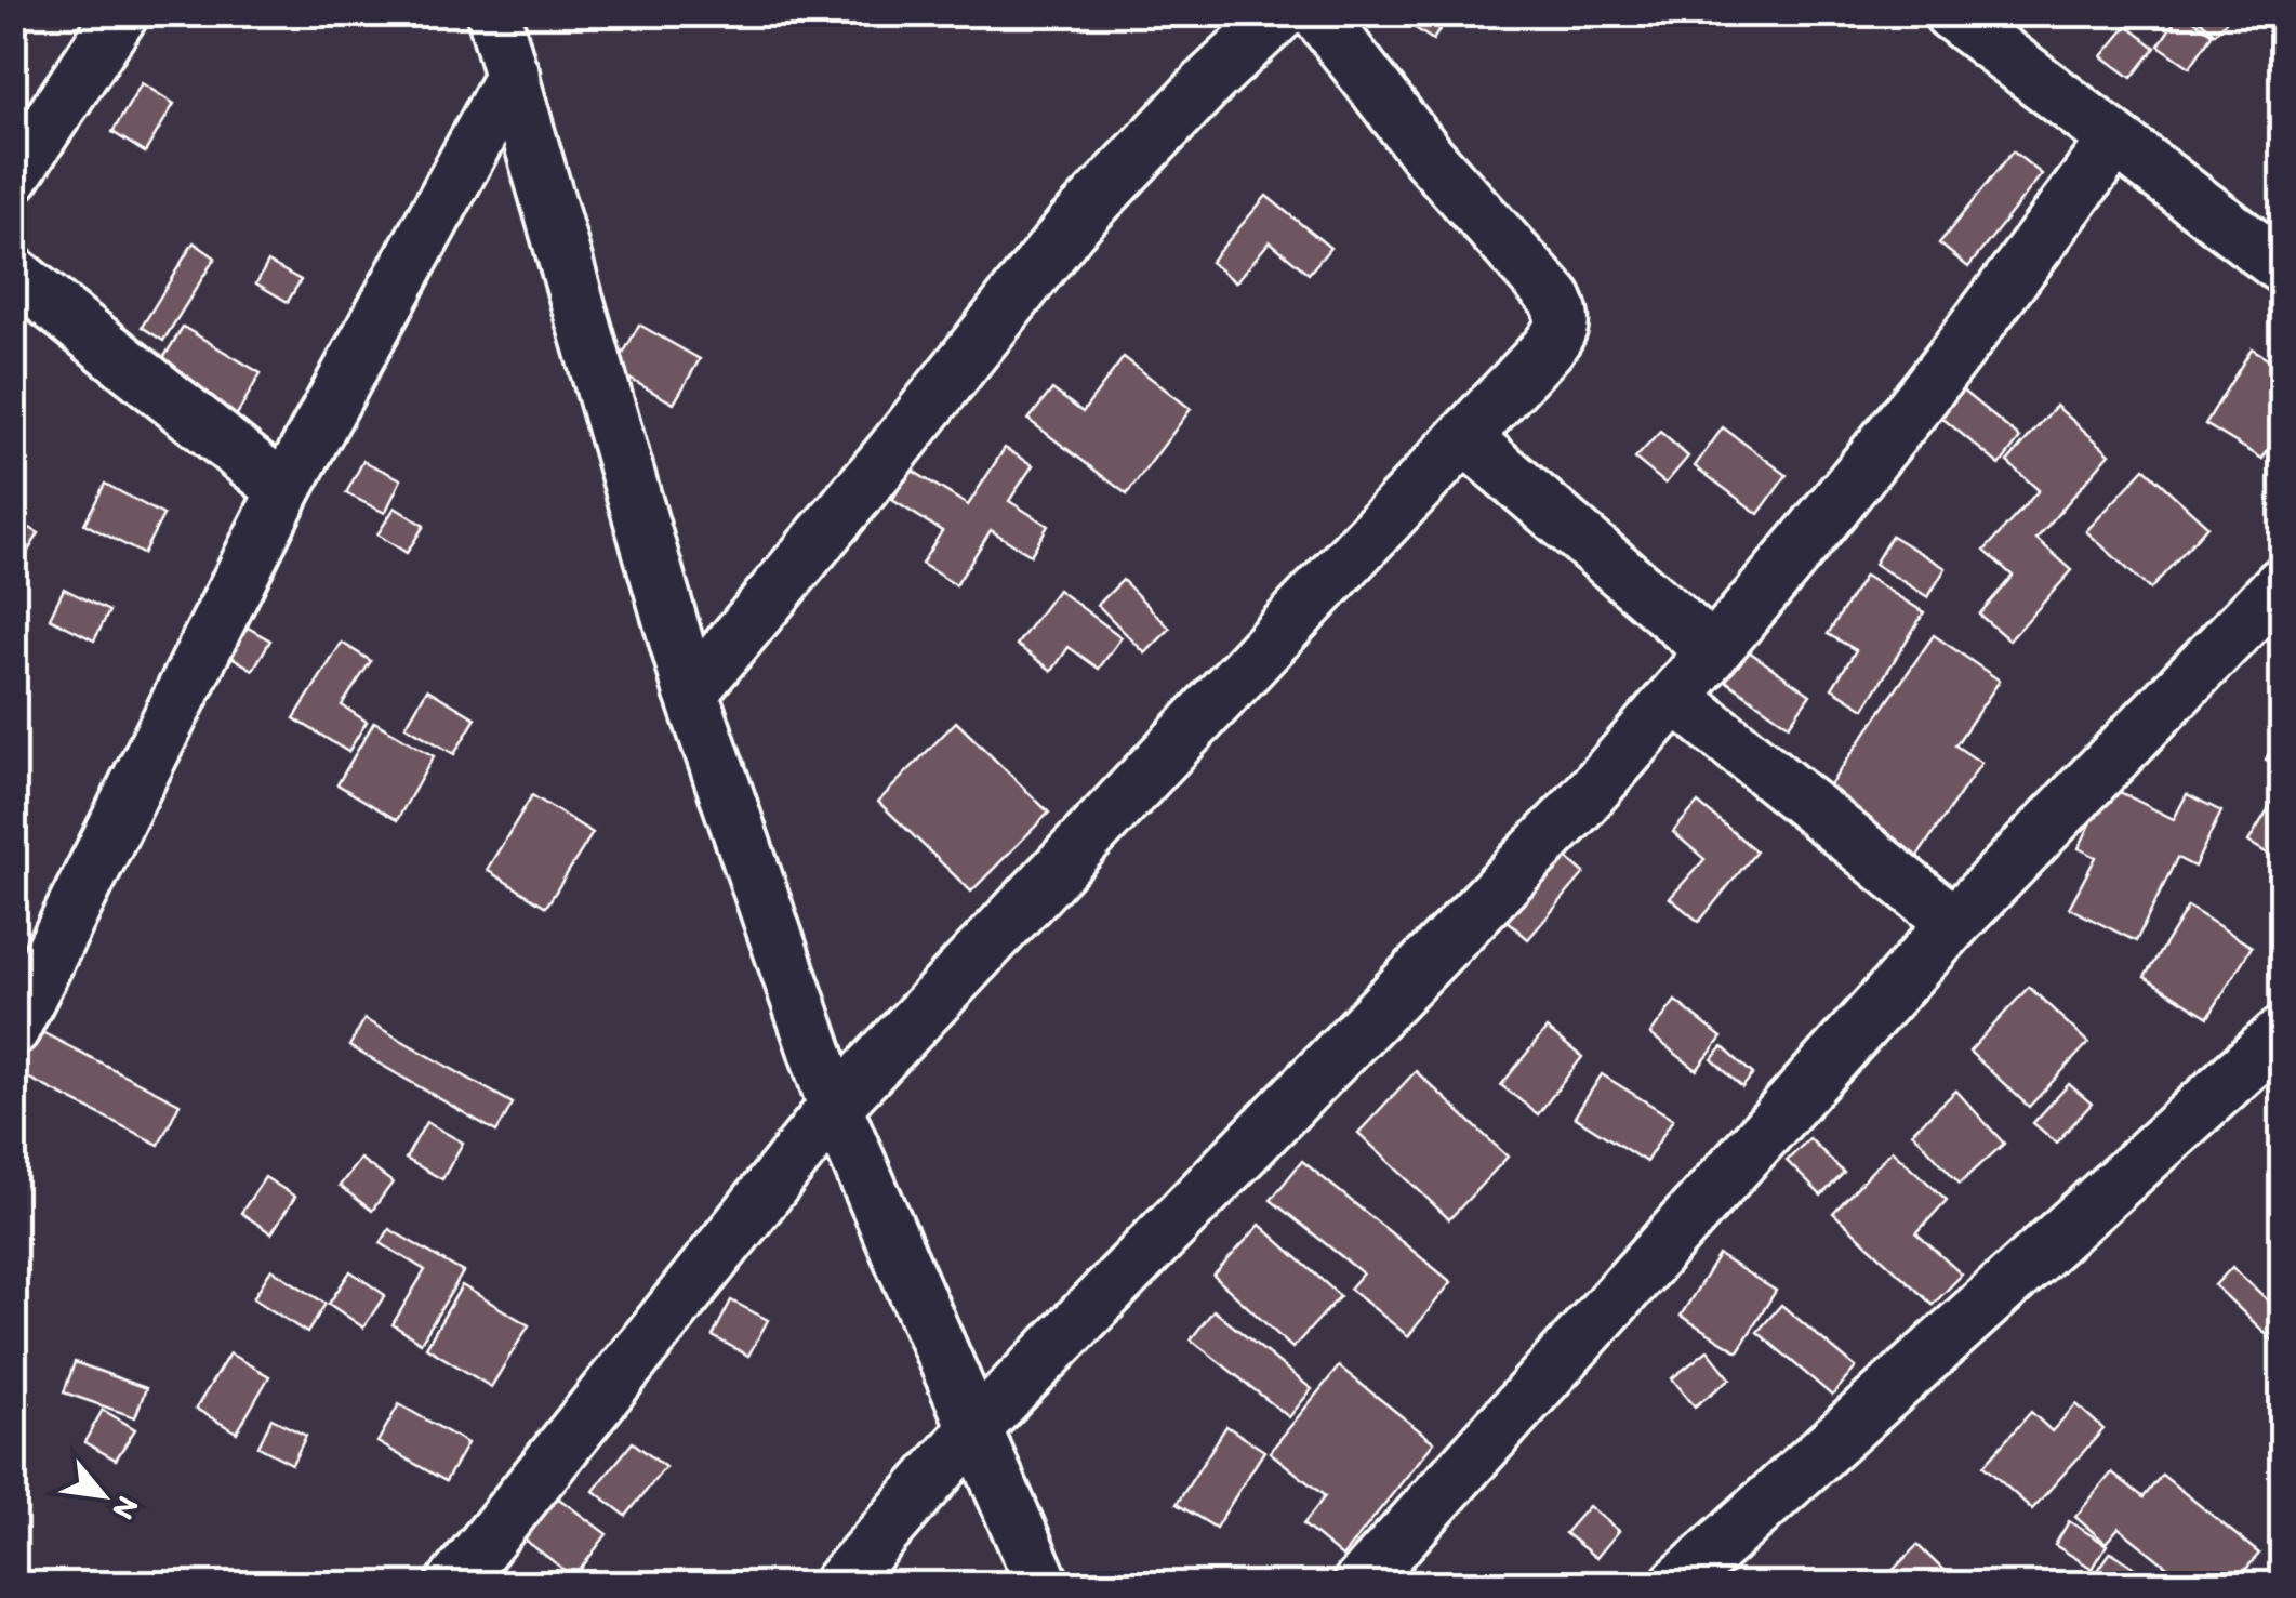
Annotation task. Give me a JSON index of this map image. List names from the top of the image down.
{
  "north": "bottom right"
}
